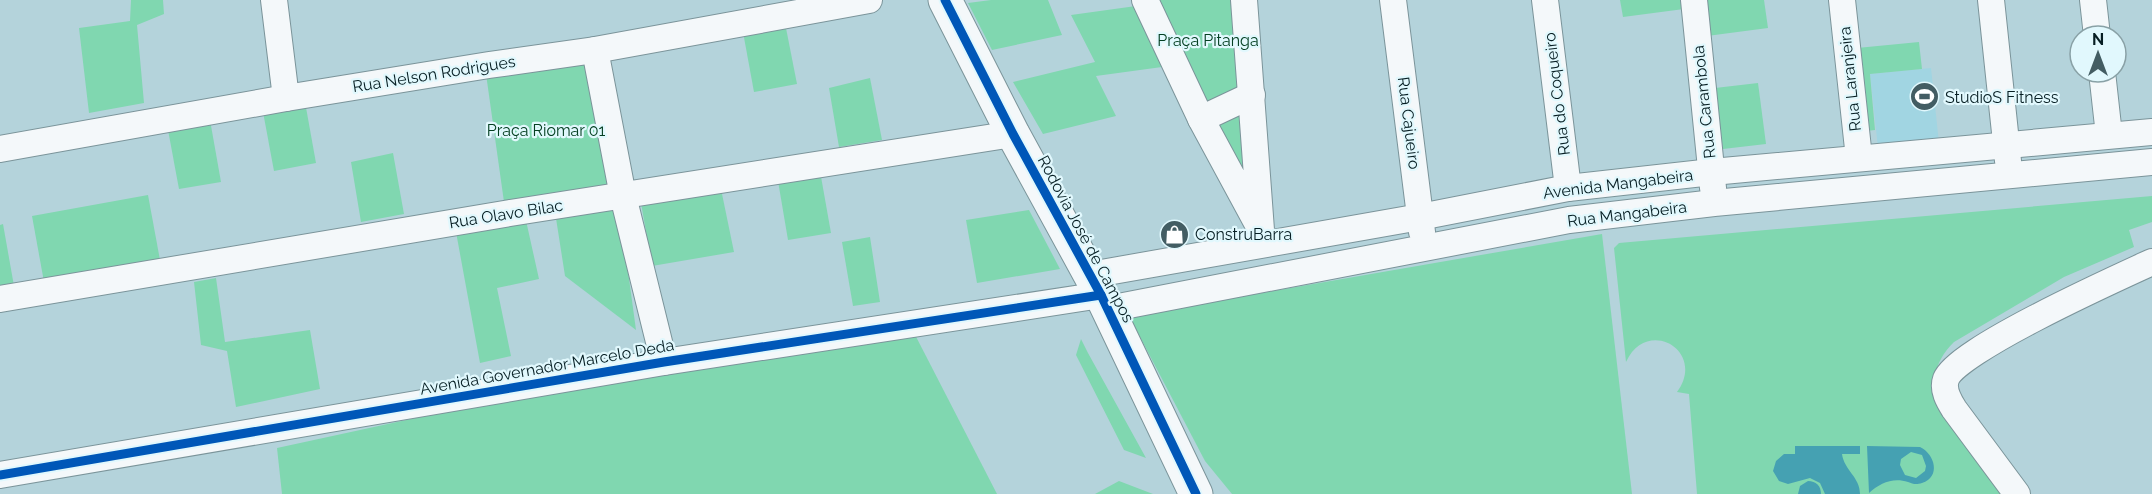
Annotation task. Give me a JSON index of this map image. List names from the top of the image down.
{
  "streets": {
    "main road": ["Rodovia José de Campos"],
    "street": [
      "Rua Nelson Rodrigues",
      "Rua Laranjeira",
      "Rua do Coqueiro",
      "Rua Carambola",
      "Rua Cajueiro",
      "Avenida Mangabeira",
      "Rua Olavo Bilac",
      "Rua Mangabeira",
      "Avenida Governador Marcelo Deda"
    ]
  },
  "crossings": [
    ["Rua Laranjeira", "Avenida Mangabeira"],
    ["Rua do Coqueiro", "Avenida Mangabeira"],
    ["Rua Carambola", "Avenida Mangabeira"],
    ["Rua Carambola", "Rua Mangabeira"],
    ["Rua Cajueiro", "Avenida Mangabeira"],
    ["Rua Cajueiro", "Rua Mangabeira"],
    ["Avenida Mangabeira", "Rua Mangabeira"],
    ["Avenida Mangabeira", "Rodovia José de Campos"],
    ["Avenida Mangabeira", "Avenida Governador Marcelo Deda"],
    ["Rua Olavo Bilac", "Rodovia José de Campos"],
    ["Rua Mangabeira", "Rodovia José de Campos"],
    ["Rua Mangabeira", "Avenida Governador Marcelo Deda"],
    ["Rodovia José de Campos", "Avenida Governador Marcelo Deda"]
  ],
  "parks": ["Praça Pitanga", "Praça Riomar 01"],
  "places": {
    "sports": ["StudioS Fitness"],
    "shop": ["ConstruBarra"]
  },
  "north": "top"
}
